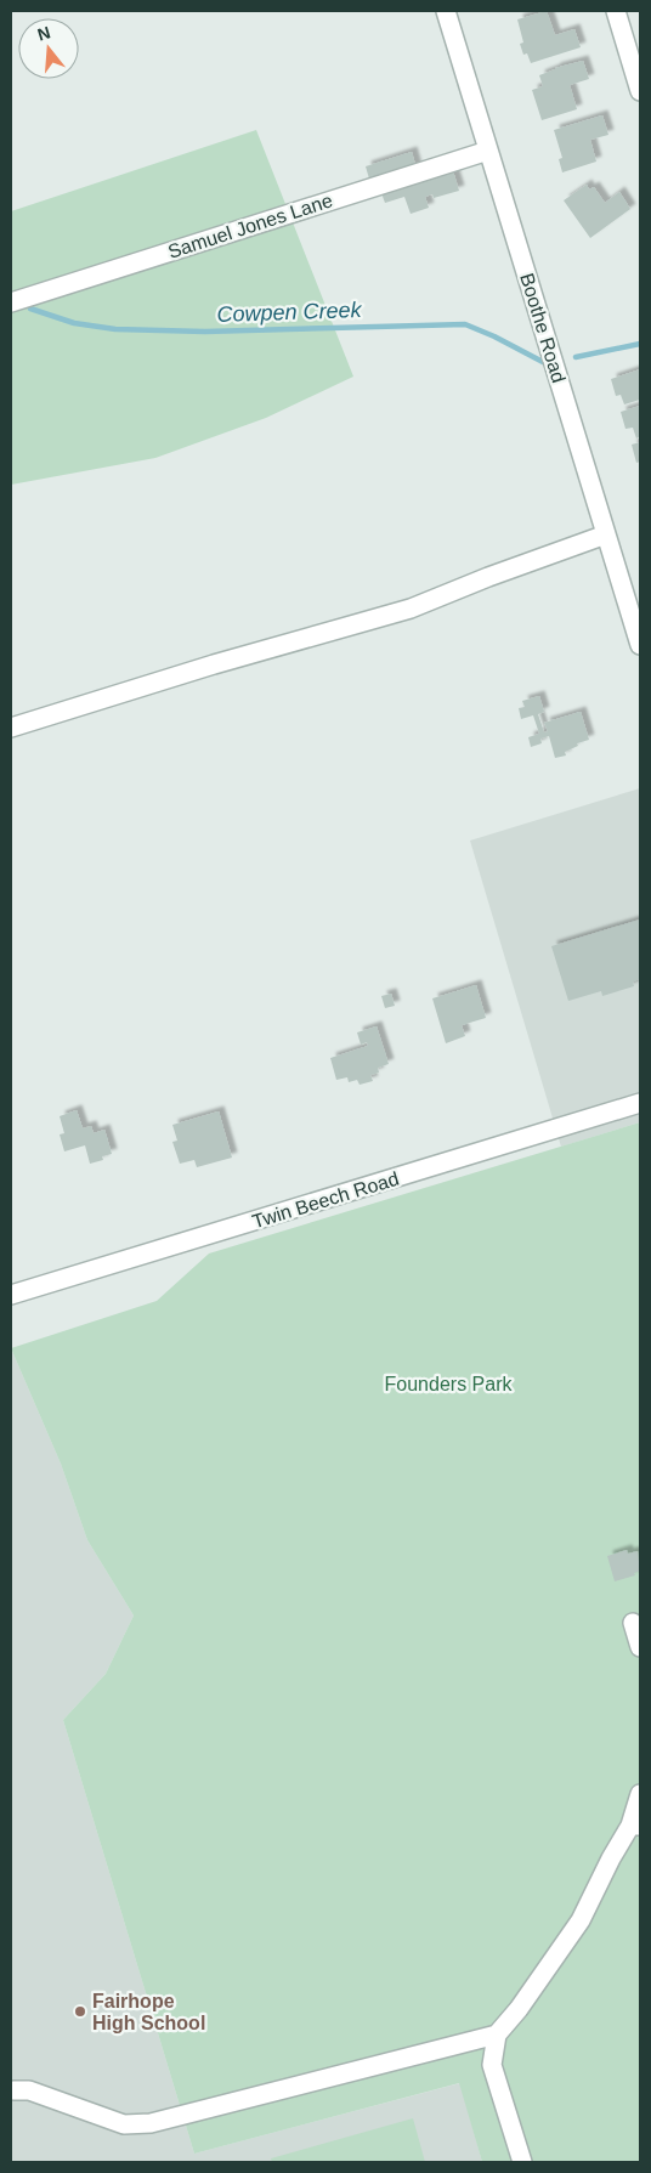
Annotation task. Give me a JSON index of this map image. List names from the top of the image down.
{
  "streets": {
    "street": ["Samuel Jones Lane", "Boothe Road", "Twin Beech Road"]
  },
  "crossings": [
    ["Samuel Jones Lane", "Boothe Road"]
  ],
  "water": ["Cowpen Creek"],
  "parks": ["Founders Park"],
  "places": ["Fairhope High School"],
  "north": "top"
}
